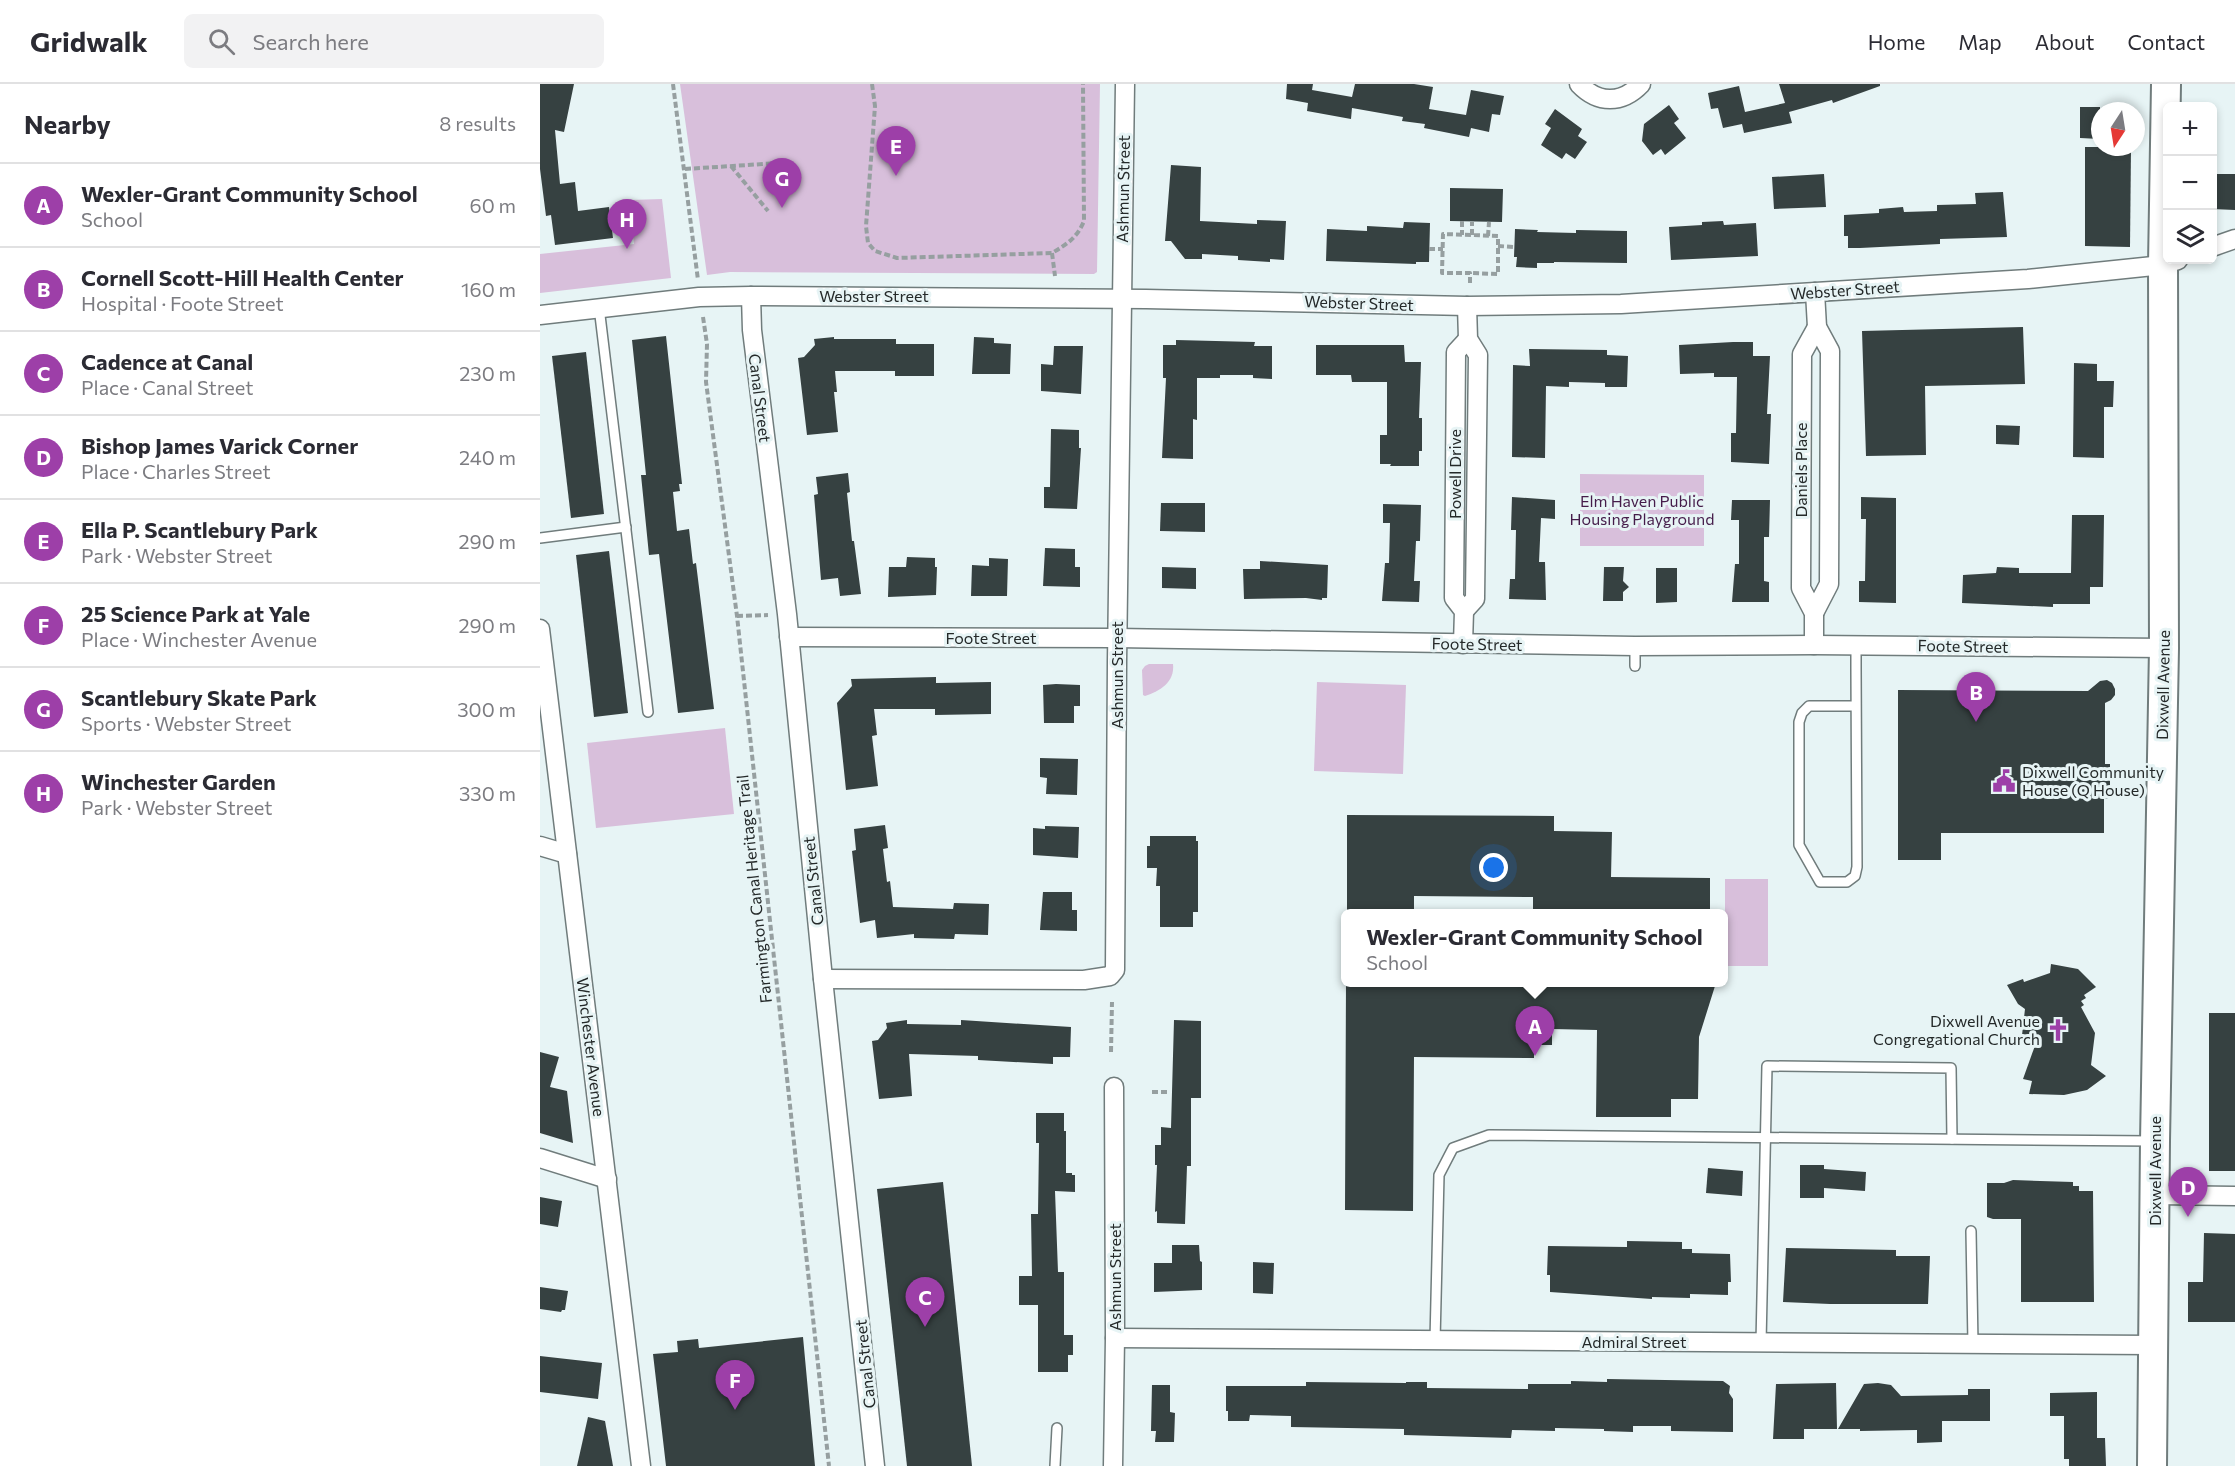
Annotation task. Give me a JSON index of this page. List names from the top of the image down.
{
  "streets": {
    "main road": ["Dixwell Avenue"],
    "street": [
      "Ashmun Street",
      "Webster Street",
      "Canal Street",
      "Daniels Place",
      "Powell Drive",
      "Foote Street",
      "Winchester Avenue",
      "Admiral Street"
    ],
    "path": ["Farmington Canal Heritage Trail"]
  },
  "crossings": [
    ["Ashmun Street", "Webster Street"],
    ["Ashmun Street", "Canal Street"],
    ["Ashmun Street", "Foote Street"],
    ["Ashmun Street", "Admiral Street"],
    ["Webster Street", "Canal Street"],
    ["Webster Street", "Daniels Place"],
    ["Webster Street", "Powell Drive"],
    ["Canal Street", "Foote Street"],
    ["Daniels Place", "Foote Street"],
    ["Powell Drive", "Foote Street"],
    ["Foote Street", "Dixwell Avenue"],
    ["Dixwell Avenue", "Admiral Street"]
  ],
  "parks": ["Elm Haven Public Housing Playground"],
  "places": {
    "public building": ["Dixwell Community House (Q House)"],
    "church": ["Dixwell Avenue Congregational Church"]
  },
  "north": "bottom",
  "page": {
    "header": "Gridwalk",
    "search": "Search here",
    "nav": [
      "Home",
      "Map",
      "About",
      "Contact"
    ],
    "heading": ["Nearby", "8 results"],
    "map_buttons": ["+", "−"],
    "pins": [
      "E",
      "G",
      "H",
      "B",
      "A",
      "D",
      "C",
      "F"
    ],
    "list": [
      {
        "mark": "A",
        "name": "Wexler-Grant Community School",
        "note": "School",
        "value": "60 m"
      },
      {
        "mark": "B",
        "name": "Cornell Scott-Hill Health Center",
        "note": "Hospital · Foote Street",
        "value": "160 m"
      },
      {
        "mark": "C",
        "name": "Cadence at Canal",
        "note": "Place · Canal Street",
        "value": "230 m"
      },
      {
        "mark": "D",
        "name": "Bishop James Varick Corner",
        "note": "Place · Charles Street",
        "value": "240 m"
      },
      {
        "mark": "E",
        "name": "Ella P. Scantlebury Park",
        "note": "Park · Webster Street",
        "value": "290 m"
      },
      {
        "mark": "F",
        "name": "25 Science Park at Yale",
        "note": "Place · Winchester Avenue",
        "value": "290 m"
      },
      {
        "mark": "G",
        "name": "Scantlebury Skate Park",
        "note": "Sports · Webster Street",
        "value": "300 m"
      },
      {
        "mark": "H",
        "name": "Winchester Garden",
        "note": "Park · Webster Street",
        "value": "330 m"
      }
    ],
    "popup": ["Wexler-Grant Community School", "School"]
  }
}
